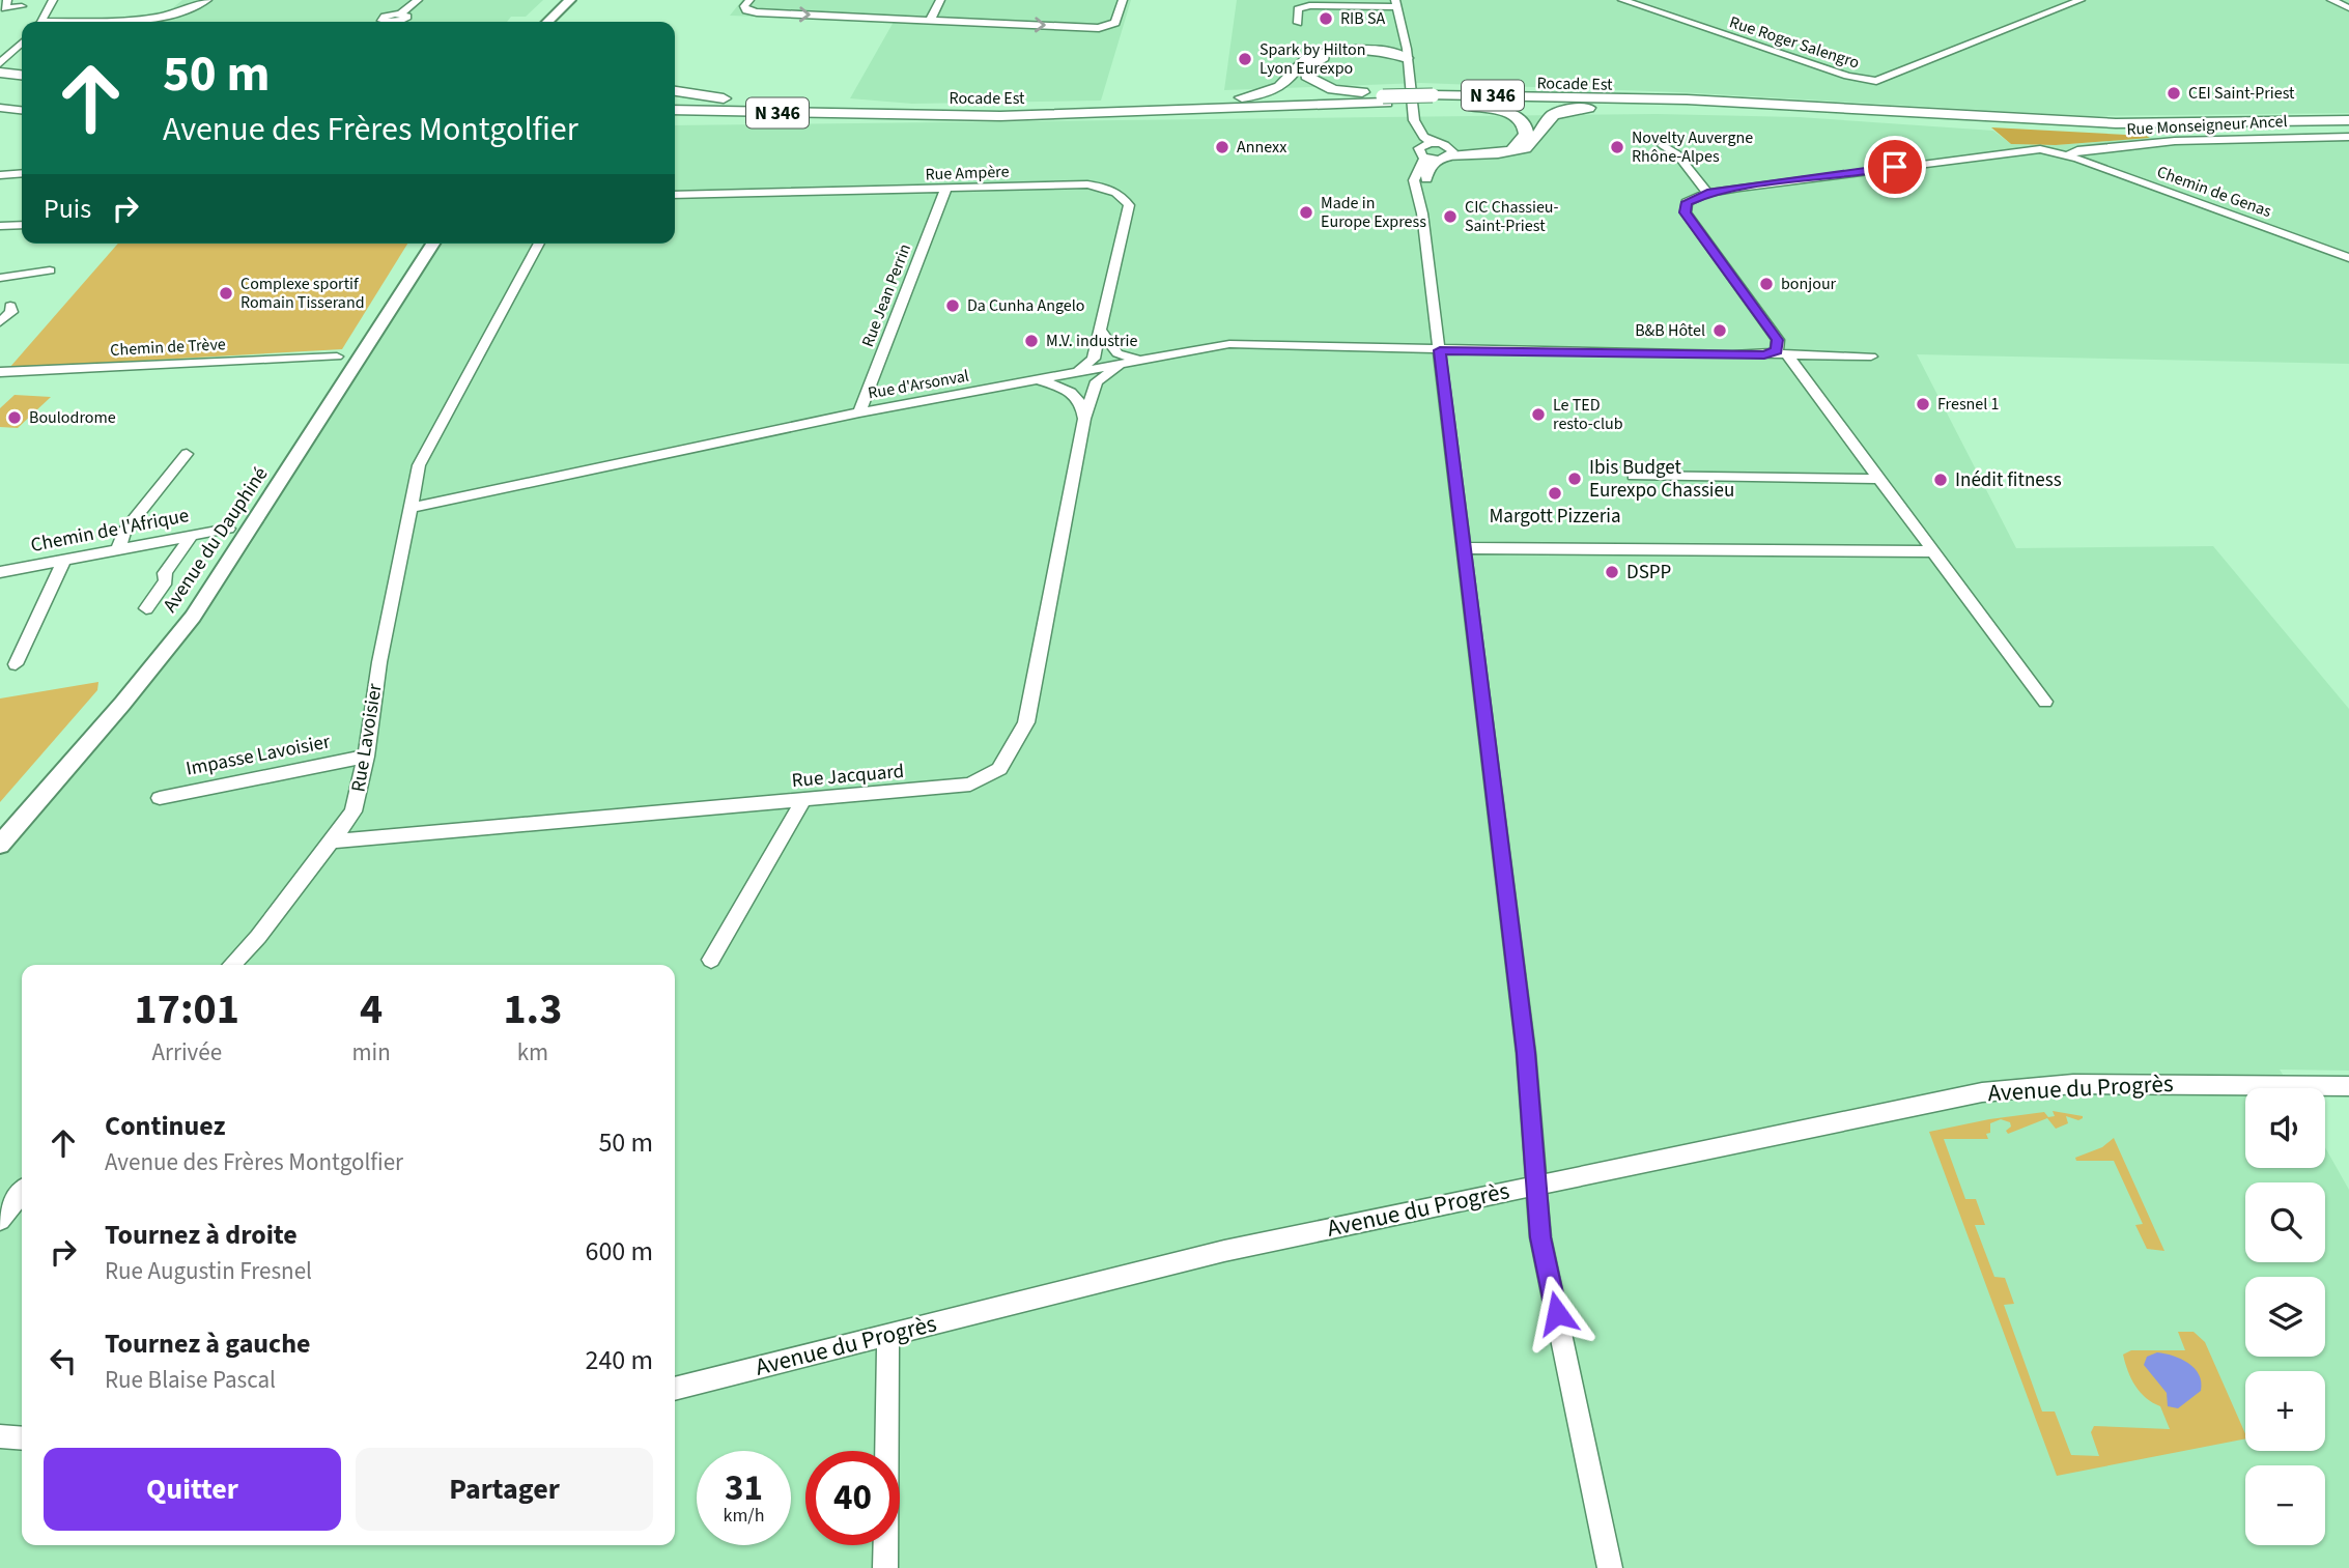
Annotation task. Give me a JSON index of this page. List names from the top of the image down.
{
  "streets": {
    "highway": ["Rocade Est", "N 346"],
    "main road": ["Avenue du Dauphiné"],
    "street": [
      "Rue Roger Salengro",
      "Rue Monseigneur Ancel",
      "Rue Ampère",
      "Chemin de Genas",
      "Rue Jean Perrin",
      "Chemin de Trève",
      "Rue d'Arsonval",
      "Chemin de l'Afrique",
      "Rue Lavoisier",
      "Impasse Lavoisier",
      "Rue Jacquard",
      "Avenue du Progrès"
    ]
  },
  "crossings": [
    ["Rue Monseigneur Ancel", "Chemin de Genas"],
    ["Rue Ampère", "Rue Jean Perrin"],
    ["Rue Ampère", "Rue d'Arsonval"],
    ["Rue Jean Perrin", "Rue d'Arsonval"],
    ["Rue d'Arsonval", "Rue Lavoisier"],
    ["Rue d'Arsonval", "Rue Jacquard"],
    ["Rue Lavoisier", "Impasse Lavoisier"],
    ["Rue Lavoisier", "Rue Jacquard"]
  ],
  "places": [
    "RIB SA",
    "Spark by Hilton Lyon Eurexpo",
    "CEI Saint-Priest",
    "Annexx",
    "Novelty Auvergne Rhône-Alpes",
    "Made in Europe Express",
    "CIC Chassieu- Saint-Priest",
    "bonjour",
    "Complexe sportif Romain Tisserand",
    "Da Cunha Angelo",
    "B&B Hôtel",
    "M.V. industrie",
    "Fresnel 1",
    "Le TED resto-club",
    "Boulodrome",
    "Ibis Budget Eurexpo Chassieu",
    "Inédit fitness",
    "Margott Pizzeria",
    "DSPP"
  ],
  "page": {
    "turn": ["50 m", "Avenue des Frères Montgolfier"],
    "then": "Puis",
    "eta": [
      "17:01",
      "Arrivée",
      "4",
      "min",
      "1.3",
      "km"
    ],
    "map_buttons": ["+", "−"],
    "list": [
      {
        "name": "Continuez",
        "note": "Avenue des Frères Montgolfier",
        "value": "50 m"
      },
      {
        "name": "Tournez à droite",
        "note": "Rue Augustin Fresnel",
        "value": "600 m"
      },
      {
        "name": "Tournez à gauche",
        "note": "Rue Blaise Pascal",
        "value": "240 m"
      }
    ],
    "buttons": ["Quitter", "Partager"],
    "speed": "31 km/h",
    "limit": "40"
  }
}
